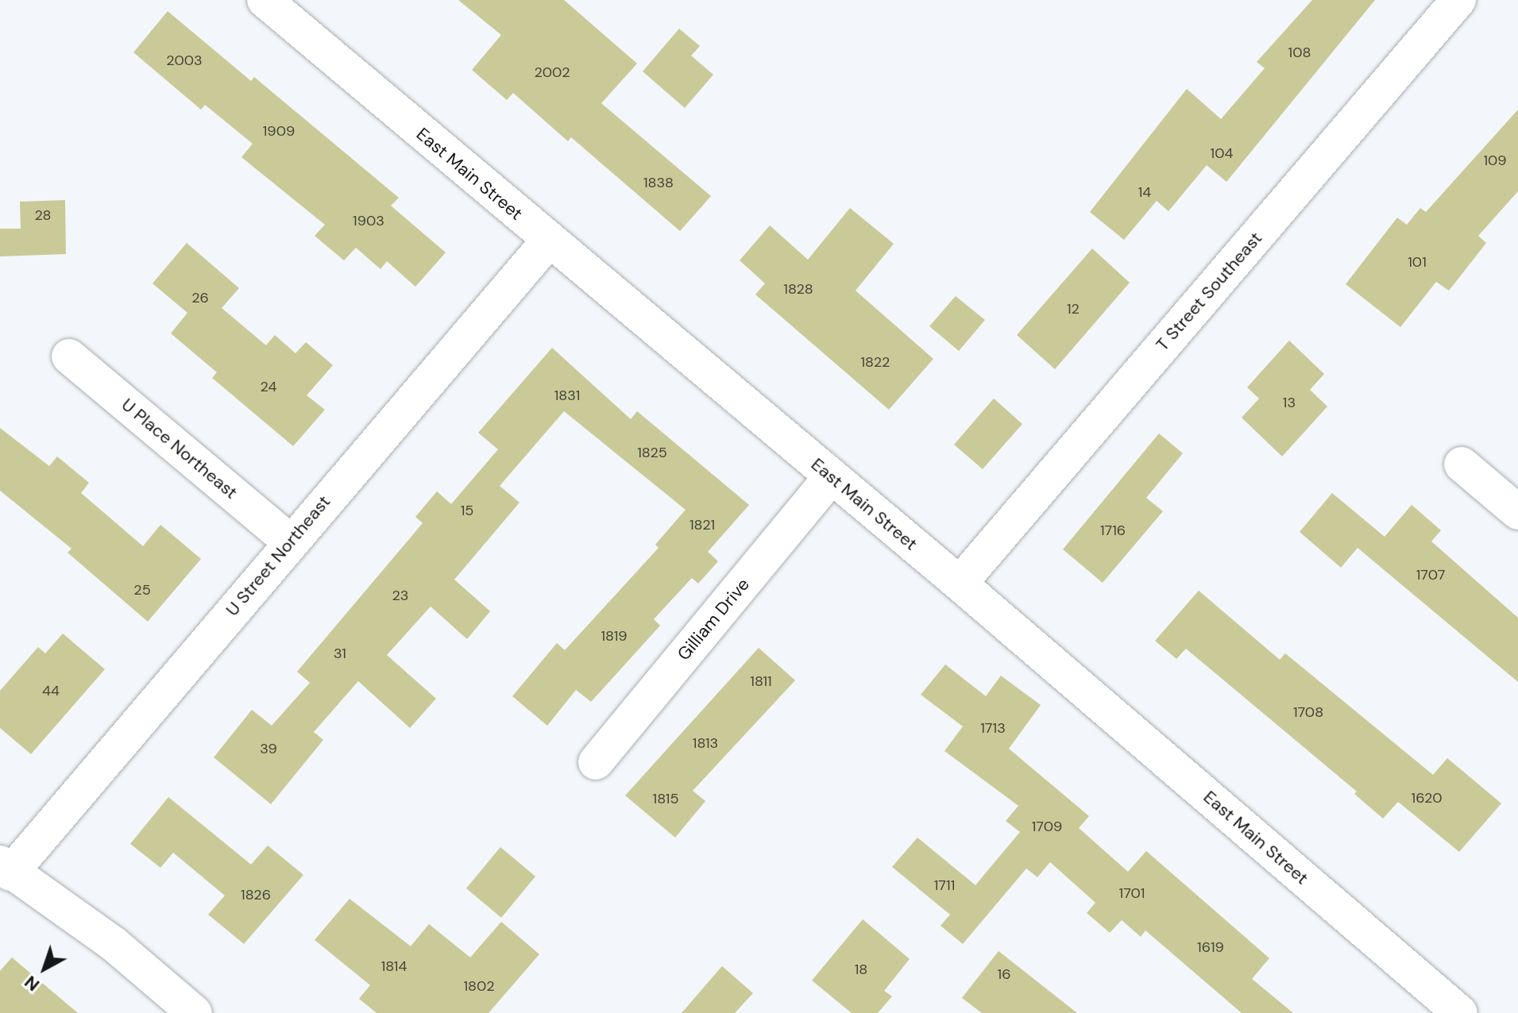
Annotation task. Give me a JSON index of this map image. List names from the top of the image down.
{
  "streets": {
    "street": [
      "East Main Street",
      "T Street Southeast",
      "U Place Northeast",
      "U Street Northeast",
      "Gilliam Drive"
    ]
  },
  "crossings": [
    ["East Main Street", "T Street Southeast"],
    ["East Main Street", "U Street Northeast"],
    ["East Main Street", "Gilliam Drive"],
    ["U Place Northeast", "U Street Northeast"]
  ],
  "house_numbers": [
    "108",
    "2003",
    "2002",
    "1909",
    "104",
    "109",
    "1838",
    "14",
    "28",
    "1903",
    "101",
    "1828",
    "26",
    "12",
    "1822",
    "24",
    "1831",
    "13",
    "1825",
    "15",
    "1821",
    "1716",
    "1707",
    "25",
    "23",
    "1819",
    "31",
    "1811",
    "44",
    "1708",
    "1713",
    "1813",
    "39",
    "1620",
    "1815",
    "1709",
    "1711",
    "1701",
    "1826",
    "1619",
    "1814",
    "18",
    "16",
    "1802"
  ],
  "north": "bottom left"
}
